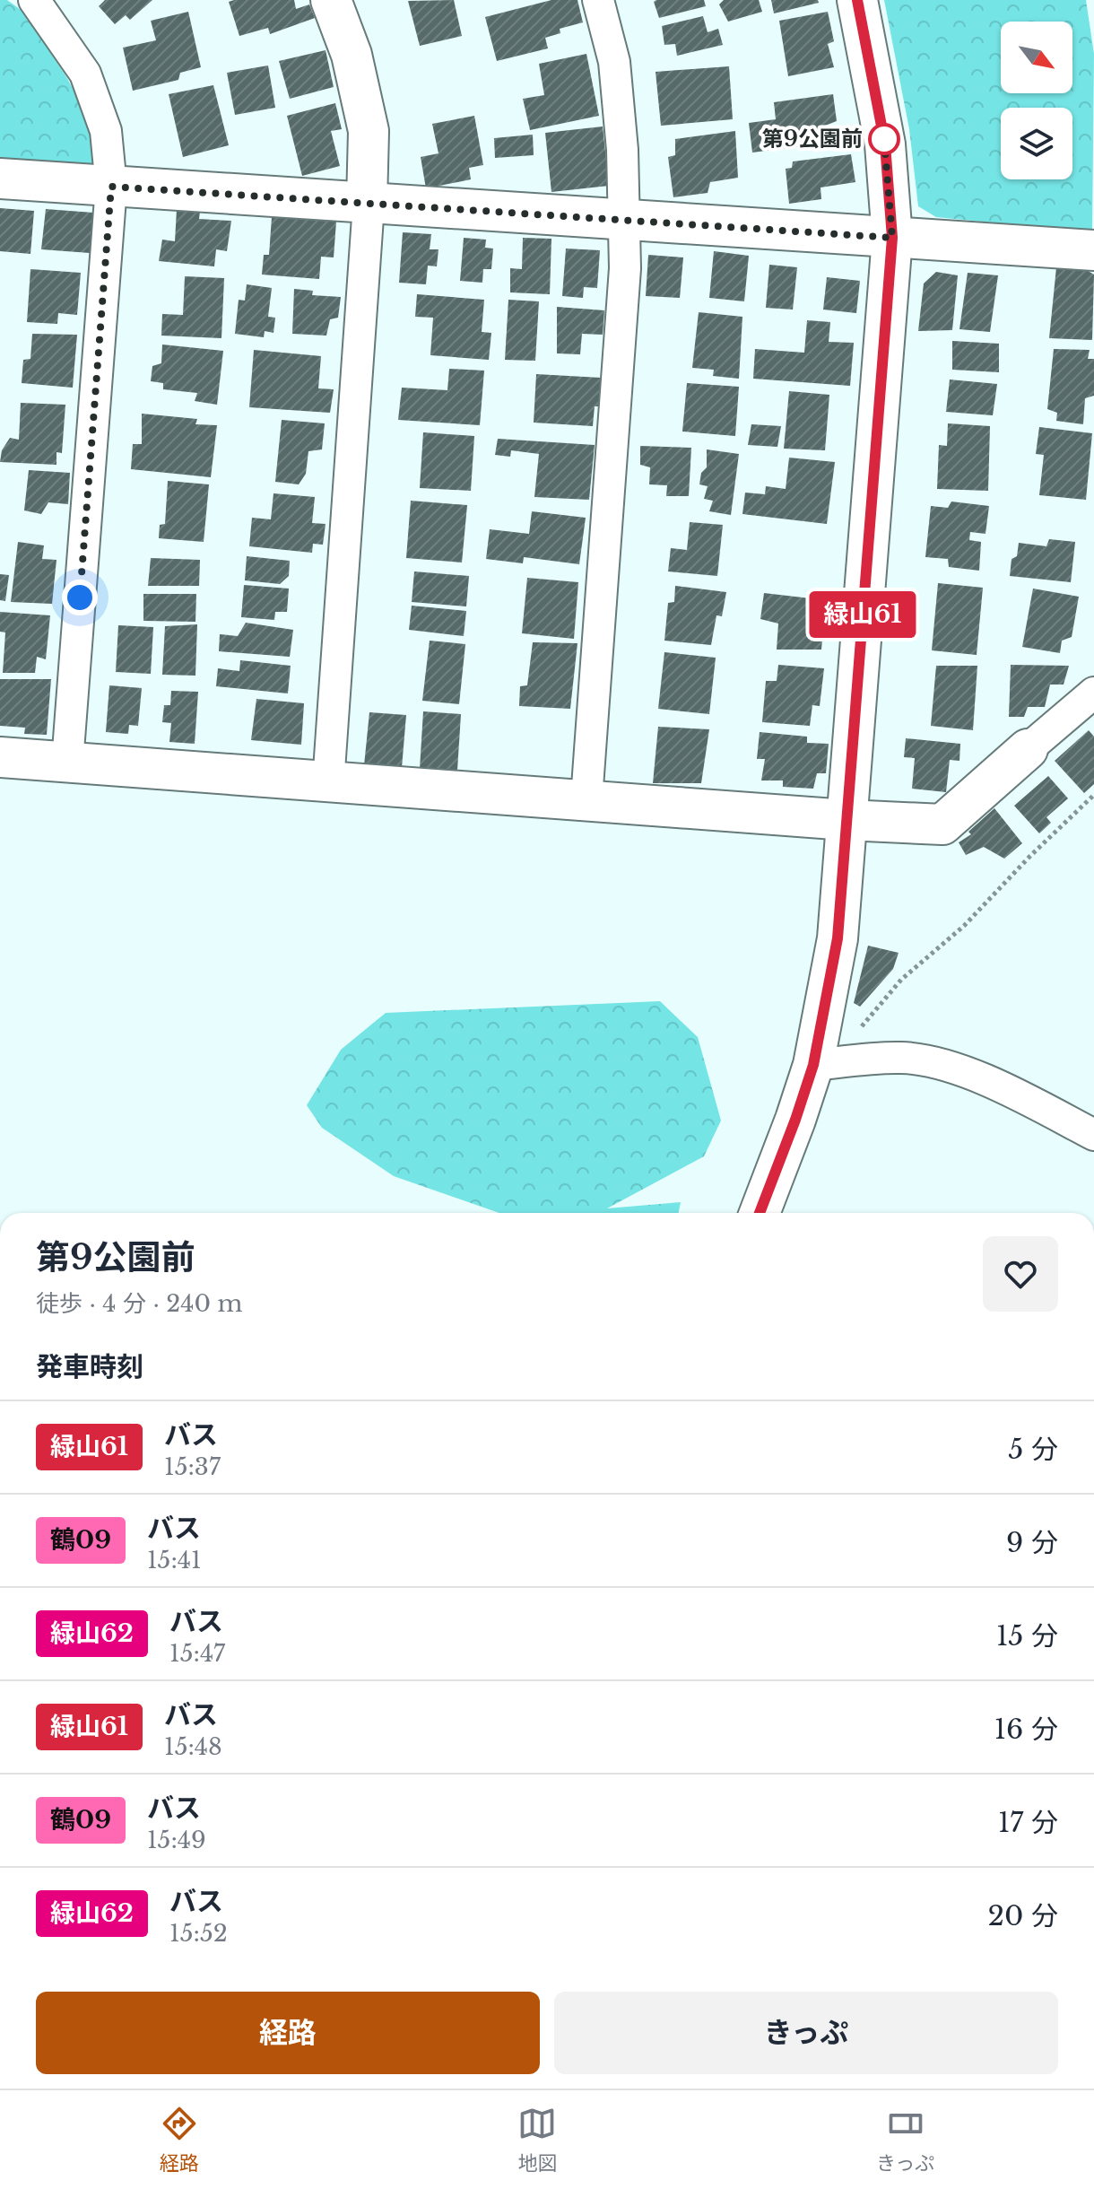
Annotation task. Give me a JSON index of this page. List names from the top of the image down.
{
  "places": ["第9公園前"],
  "lines": ["bus line 緑山61"],
  "north": "bottom right",
  "page": {
    "on_map": "緑山61",
    "heading": [
      ["第9公園前", "徒歩 · 4 分 · 240 m"],
      "発車時刻"
    ],
    "list": [
      {
        "mark": "緑山61",
        "name": "バス",
        "note": "15:37",
        "value": "5 分"
      },
      {
        "mark": "鶴09",
        "name": "バス",
        "note": "15:41",
        "value": "9 分"
      },
      {
        "mark": "緑山62",
        "name": "バス",
        "note": "15:47",
        "value": "15 分"
      },
      {
        "mark": "緑山61",
        "name": "バス",
        "note": "15:48",
        "value": "16 分"
      },
      {
        "mark": "鶴09",
        "name": "バス",
        "note": "15:49",
        "value": "17 分"
      },
      {
        "mark": "緑山62",
        "name": "バス",
        "note": "15:52",
        "value": "20 分"
      }
    ],
    "buttons": ["経路", "きっぷ"],
    "tabs": ["経路", "地図", "きっぷ"]
  }
}
